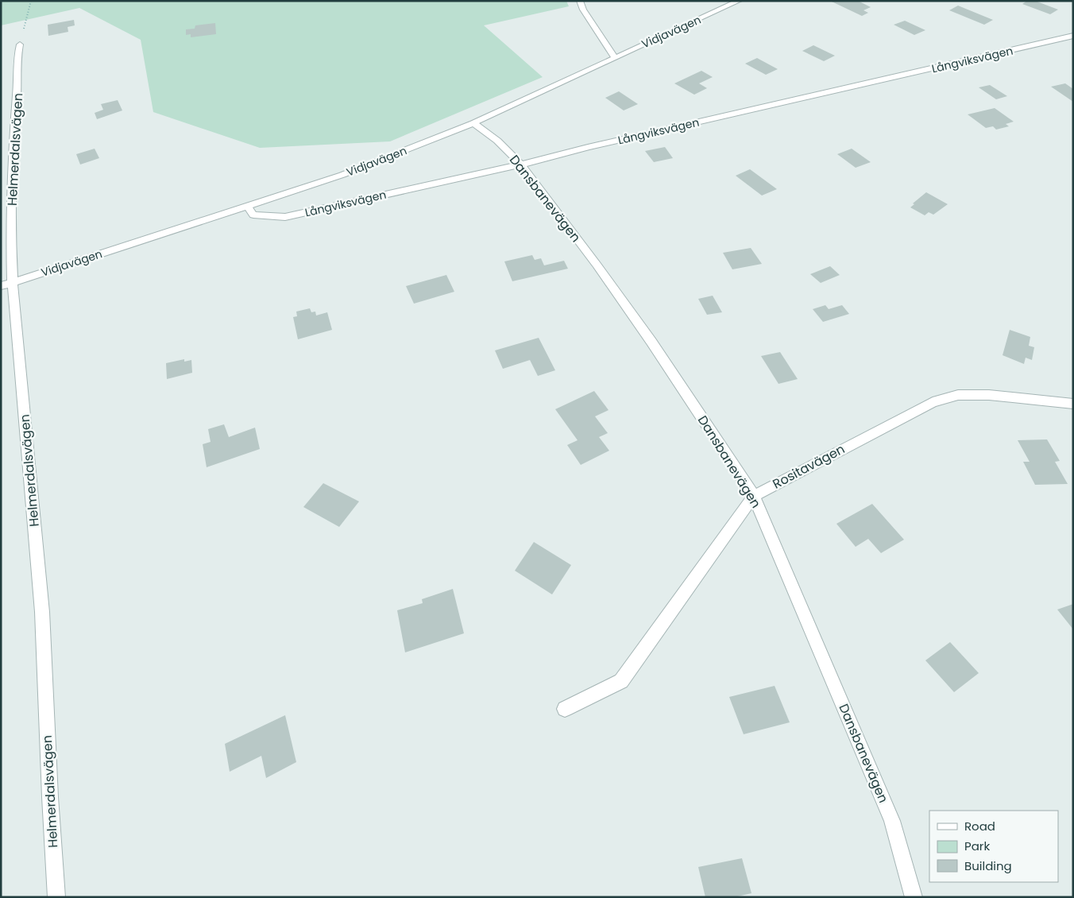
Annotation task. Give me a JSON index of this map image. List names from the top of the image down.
{
  "streets": {
    "street": [
      "Vidjavägen",
      "Långviksvägen",
      "Helmerdalsvägen",
      "Dansbanevägen",
      "Rositavägen"
    ]
  },
  "crossings": [
    ["Vidjavägen", "Långviksvägen"],
    ["Vidjavägen", "Helmerdalsvägen"],
    ["Vidjavägen", "Dansbanevägen"],
    ["Långviksvägen", "Dansbanevägen"],
    ["Dansbanevägen", "Rositavägen"]
  ],
  "legend": ["Road", "Park", "Building"]
}
